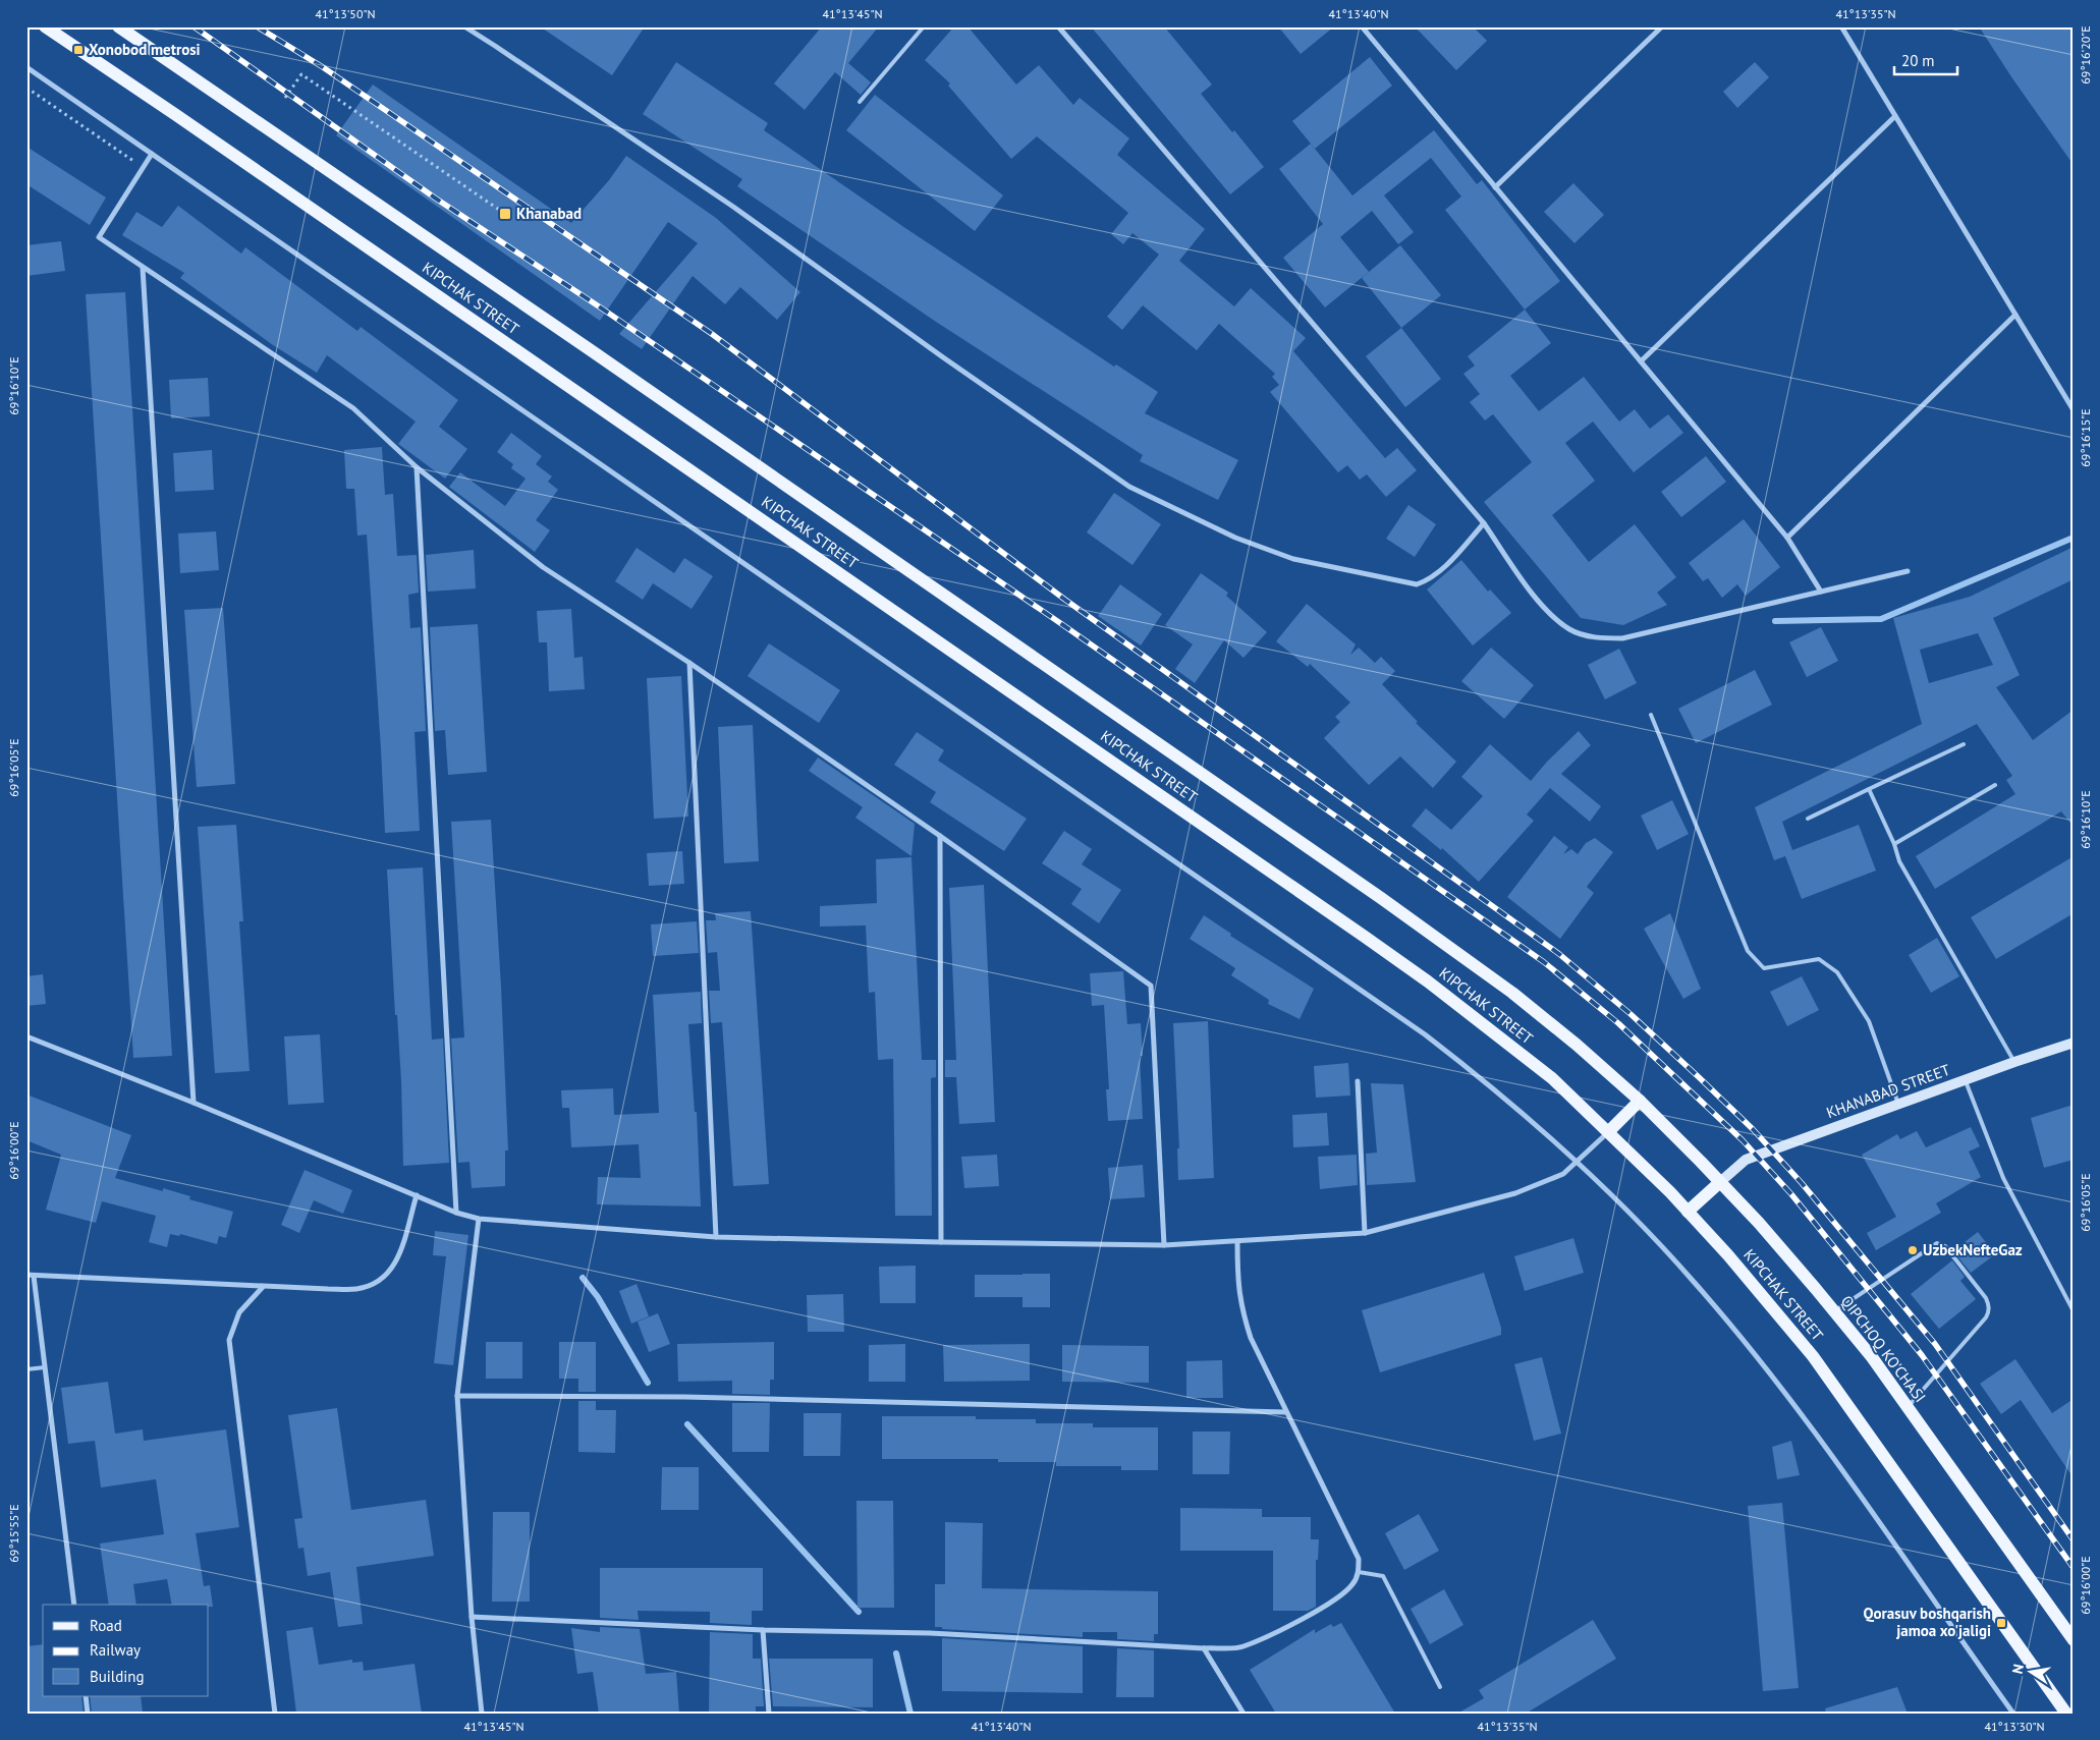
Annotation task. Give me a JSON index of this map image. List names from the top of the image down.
{
  "streets": {
    "main road": ["KIPCHAK STREET", "KHANABAD STREET", "QIPCHOQ KO'CHASI"]
  },
  "crossings": [
    ["KIPCHAK STREET", "QIPCHOQ KO'CHASI"],
    ["KHANABAD STREET", "QIPCHOQ KO'CHASI"]
  ],
  "places": {
    "transit": ["Xonobod metrosi", "Khanabad", "Qorasuv boshqarish jamoa xo'jaligi"],
    "other": ["UzbekNefteGaz"]
  },
  "legend": ["Road", "Railway", "Building"],
  "scale_bar": "20 m",
  "north": "left",
  "coordinates": [
    "41°13'50\"N",
    "41°13'45\"N",
    "41°13'40\"N",
    "41°13'35\"N",
    "69°16'20\"E",
    "69°16'10\"E",
    "69°16'15\"E",
    "69°16'05\"E",
    "69°16'00\"E",
    "69°15'55\"E",
    "41°13'30\"N"
  ]
}
